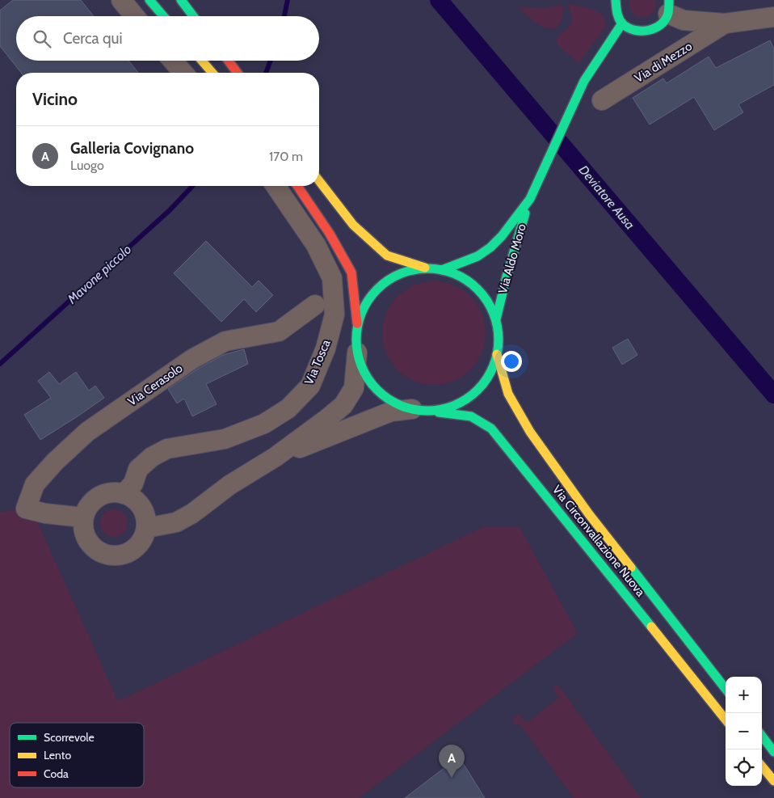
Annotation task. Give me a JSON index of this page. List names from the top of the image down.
{
  "streets": {
    "main road": ["Via Aldo Moro", "Via Circonvallazione Nuova"],
    "street": ["Via di Mezzo", "Via Tosca", "Via Cerasolo"]
  },
  "crossings": [
    ["Via Aldo Moro", "Via Circonvallazione Nuova"],
    ["Via Tosca", "Via Cerasolo"]
  ],
  "water": ["Deviatore Ausa", "Mavone piccolo"],
  "legend": ["Scorrevole", "Lento", "Coda"],
  "page": {
    "search": "Cerca qui",
    "heading": "Vicino",
    "list": [
      {
        "mark": "A",
        "name": "Galleria Covignano",
        "note": "Luogo",
        "value": "170 m"
      }
    ],
    "map_buttons": ["+", "−"],
    "pins": "A"
  }
}
